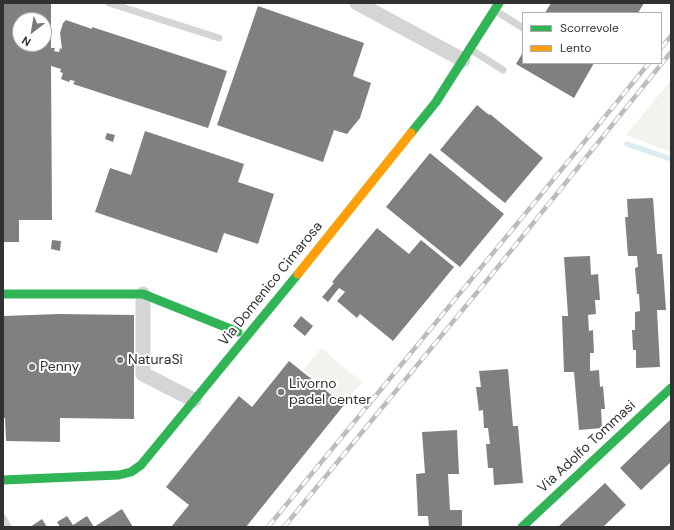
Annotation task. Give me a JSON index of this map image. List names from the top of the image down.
{
  "streets": {
    "street": ["Via Domenico Cimarosa", "Via Adolfo Tommasi"]
  },
  "places": ["NaturaSì", "Penny", "Livorno padel center"],
  "legend": ["Scorrevole", "Lento"],
  "north": "bottom left"
}
